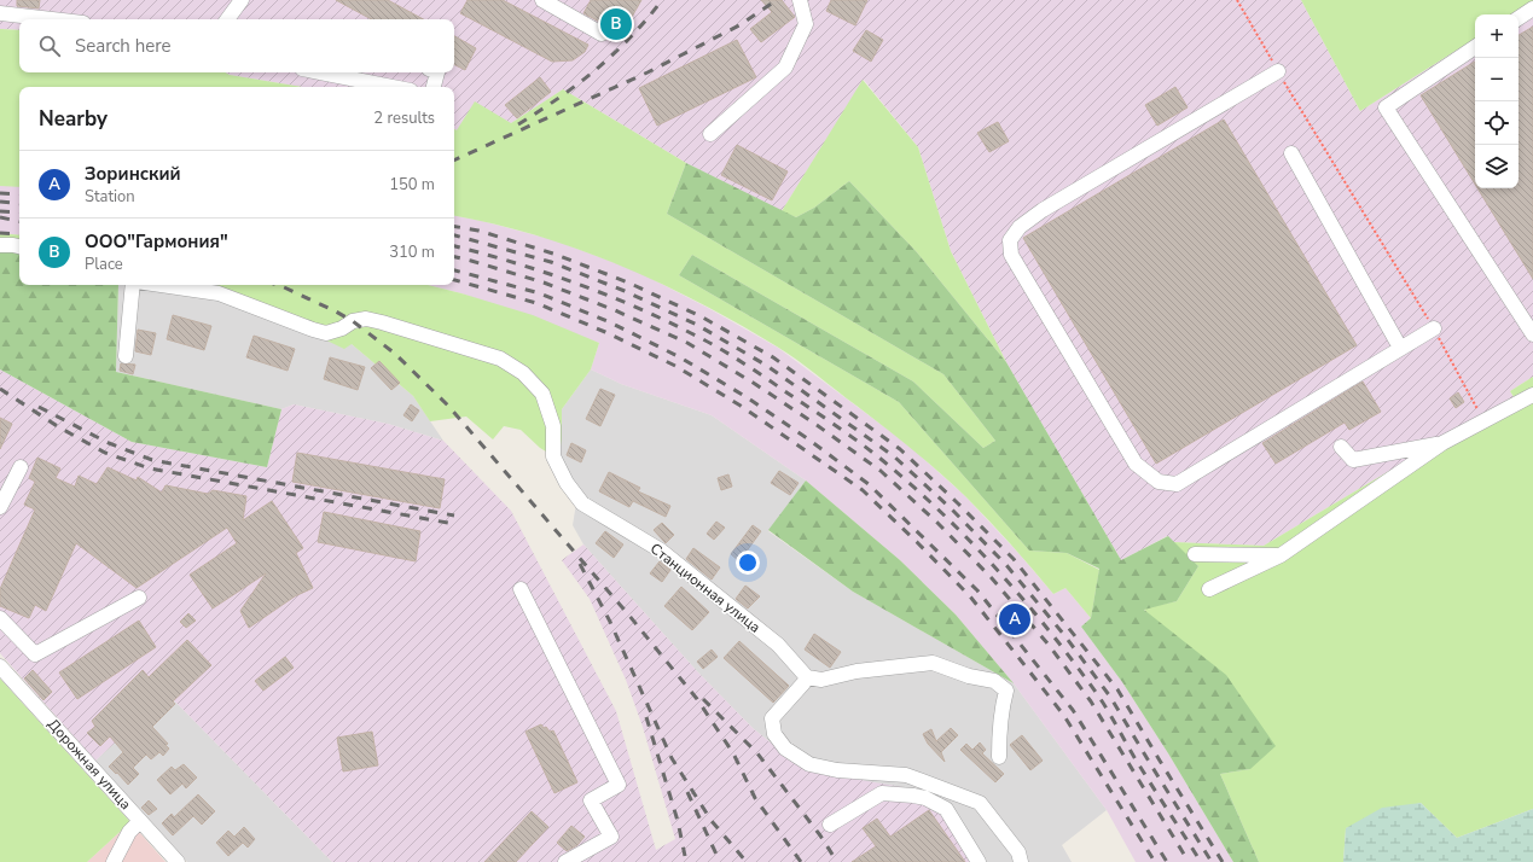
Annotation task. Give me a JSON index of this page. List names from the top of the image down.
{
  "streets": {
    "street": ["Станционная улица", "Дорожная улица"]
  },
  "page": {
    "pins": ["B", "A"],
    "map_buttons": ["+", "−"],
    "search": "Search here",
    "heading": ["Nearby", "2 results"],
    "list": [
      {
        "mark": "A",
        "name": "Зоринский",
        "note": "Station",
        "value": "150 m"
      },
      {
        "mark": "B",
        "name": "ООО\"Гармония\"",
        "note": "Place",
        "value": "310 m"
      }
    ]
  }
}
